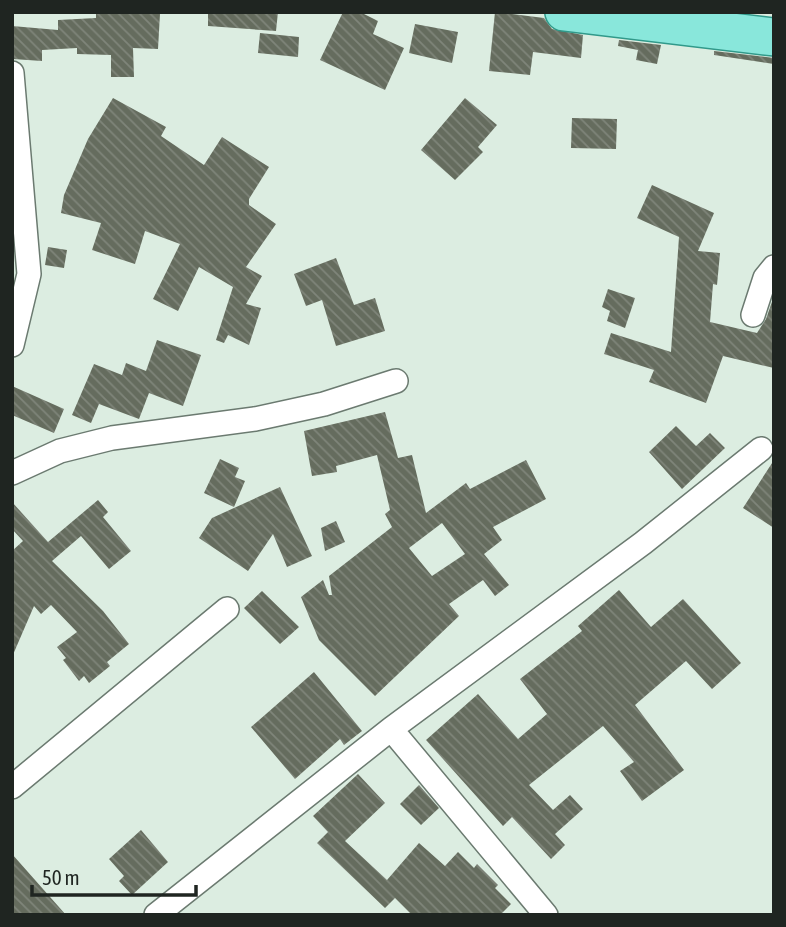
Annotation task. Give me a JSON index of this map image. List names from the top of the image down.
{
  "scale_bar": "50 m"
}
